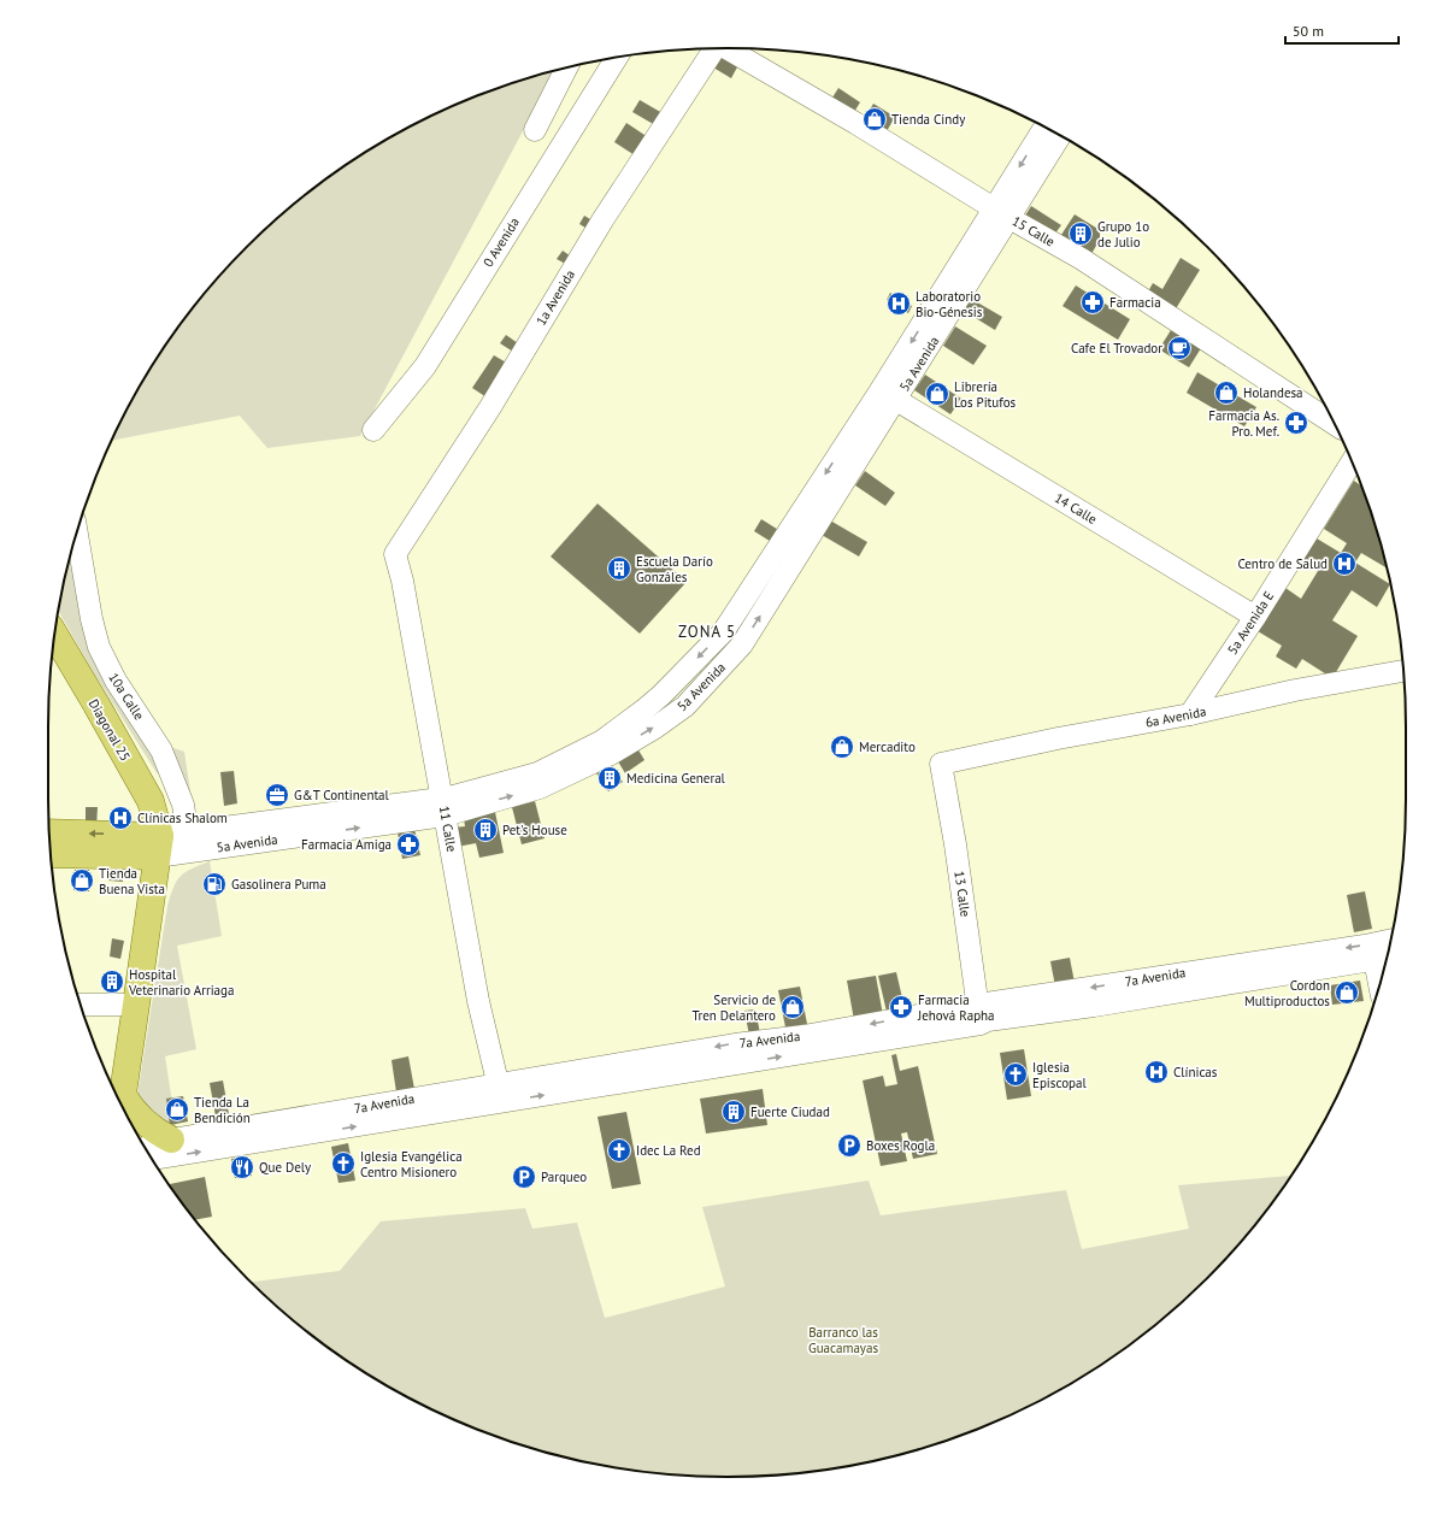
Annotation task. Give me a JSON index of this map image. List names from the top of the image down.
{
  "streets": {
    "main road": ["5a Avenida", "10a Calle", "Diagonal 25"],
    "street": [
      "15 Calle",
      "0 Avenida",
      "1a Avenida",
      "14 Calle",
      "5a Avenida E",
      "6a Avenida",
      "11 Calle",
      "13 Calle",
      "7a Avenida"
    ]
  },
  "crossings": [
    ["15 Calle", "5a Avenida"],
    ["1a Avenida", "11 Calle"],
    ["5a Avenida", "14 Calle"],
    ["5a Avenida", "10a Calle"],
    ["5a Avenida", "Diagonal 25"],
    ["5a Avenida", "11 Calle"],
    ["14 Calle", "5a Avenida E"],
    ["5a Avenida E", "6a Avenida"],
    ["10a Calle", "Diagonal 25"],
    ["6a Avenida", "13 Calle"],
    ["11 Calle", "7a Avenida"],
    ["13 Calle", "7a Avenida"]
  ],
  "districts": ["ZONA 5"],
  "parks": ["Barranco las Guacamayas"],
  "places": {
    "shop": [
      "Tienda Cindy",
      "Holandesa",
      "Librería Los Pitufos",
      "Mercadito",
      "Tienda Buena Vista",
      "Cordon Multiproductos",
      "Servicio de Tren Delantero",
      "Tienda La Bendición"
    ],
    "building": [
      "Grupo 1o de Julio",
      "Escuela Darío Gonzáles",
      "Medicina General",
      "Pet's House",
      "Hospital Veterinario Arriaga",
      "Fuerte Ciudad"
    ],
    "pharmacy": [
      "Farmacia",
      "Farmacia As. Pro. Mef.",
      "Farmacia Amiga",
      "Farmacia Jehová Rapha"
    ],
    "hospital": [
      "Laboratorio Bio-Génesis",
      "Centro de Salud",
      "Clínicas Shalom",
      "Clínicas"
    ],
    "cafe": ["Cafe El Trovador"],
    "office": ["G&T Continental"],
    "fuel station": ["Gasolinera Puma"],
    "church": ["Iglesia Episcopal", "Idec La Red", "Iglesia Evangélica Centro Misionero"],
    "parking": ["Boxes Rogla", "Parqueo"],
    "restaurant": ["Que Dely"]
  },
  "scale_bar": "50 m"
}
